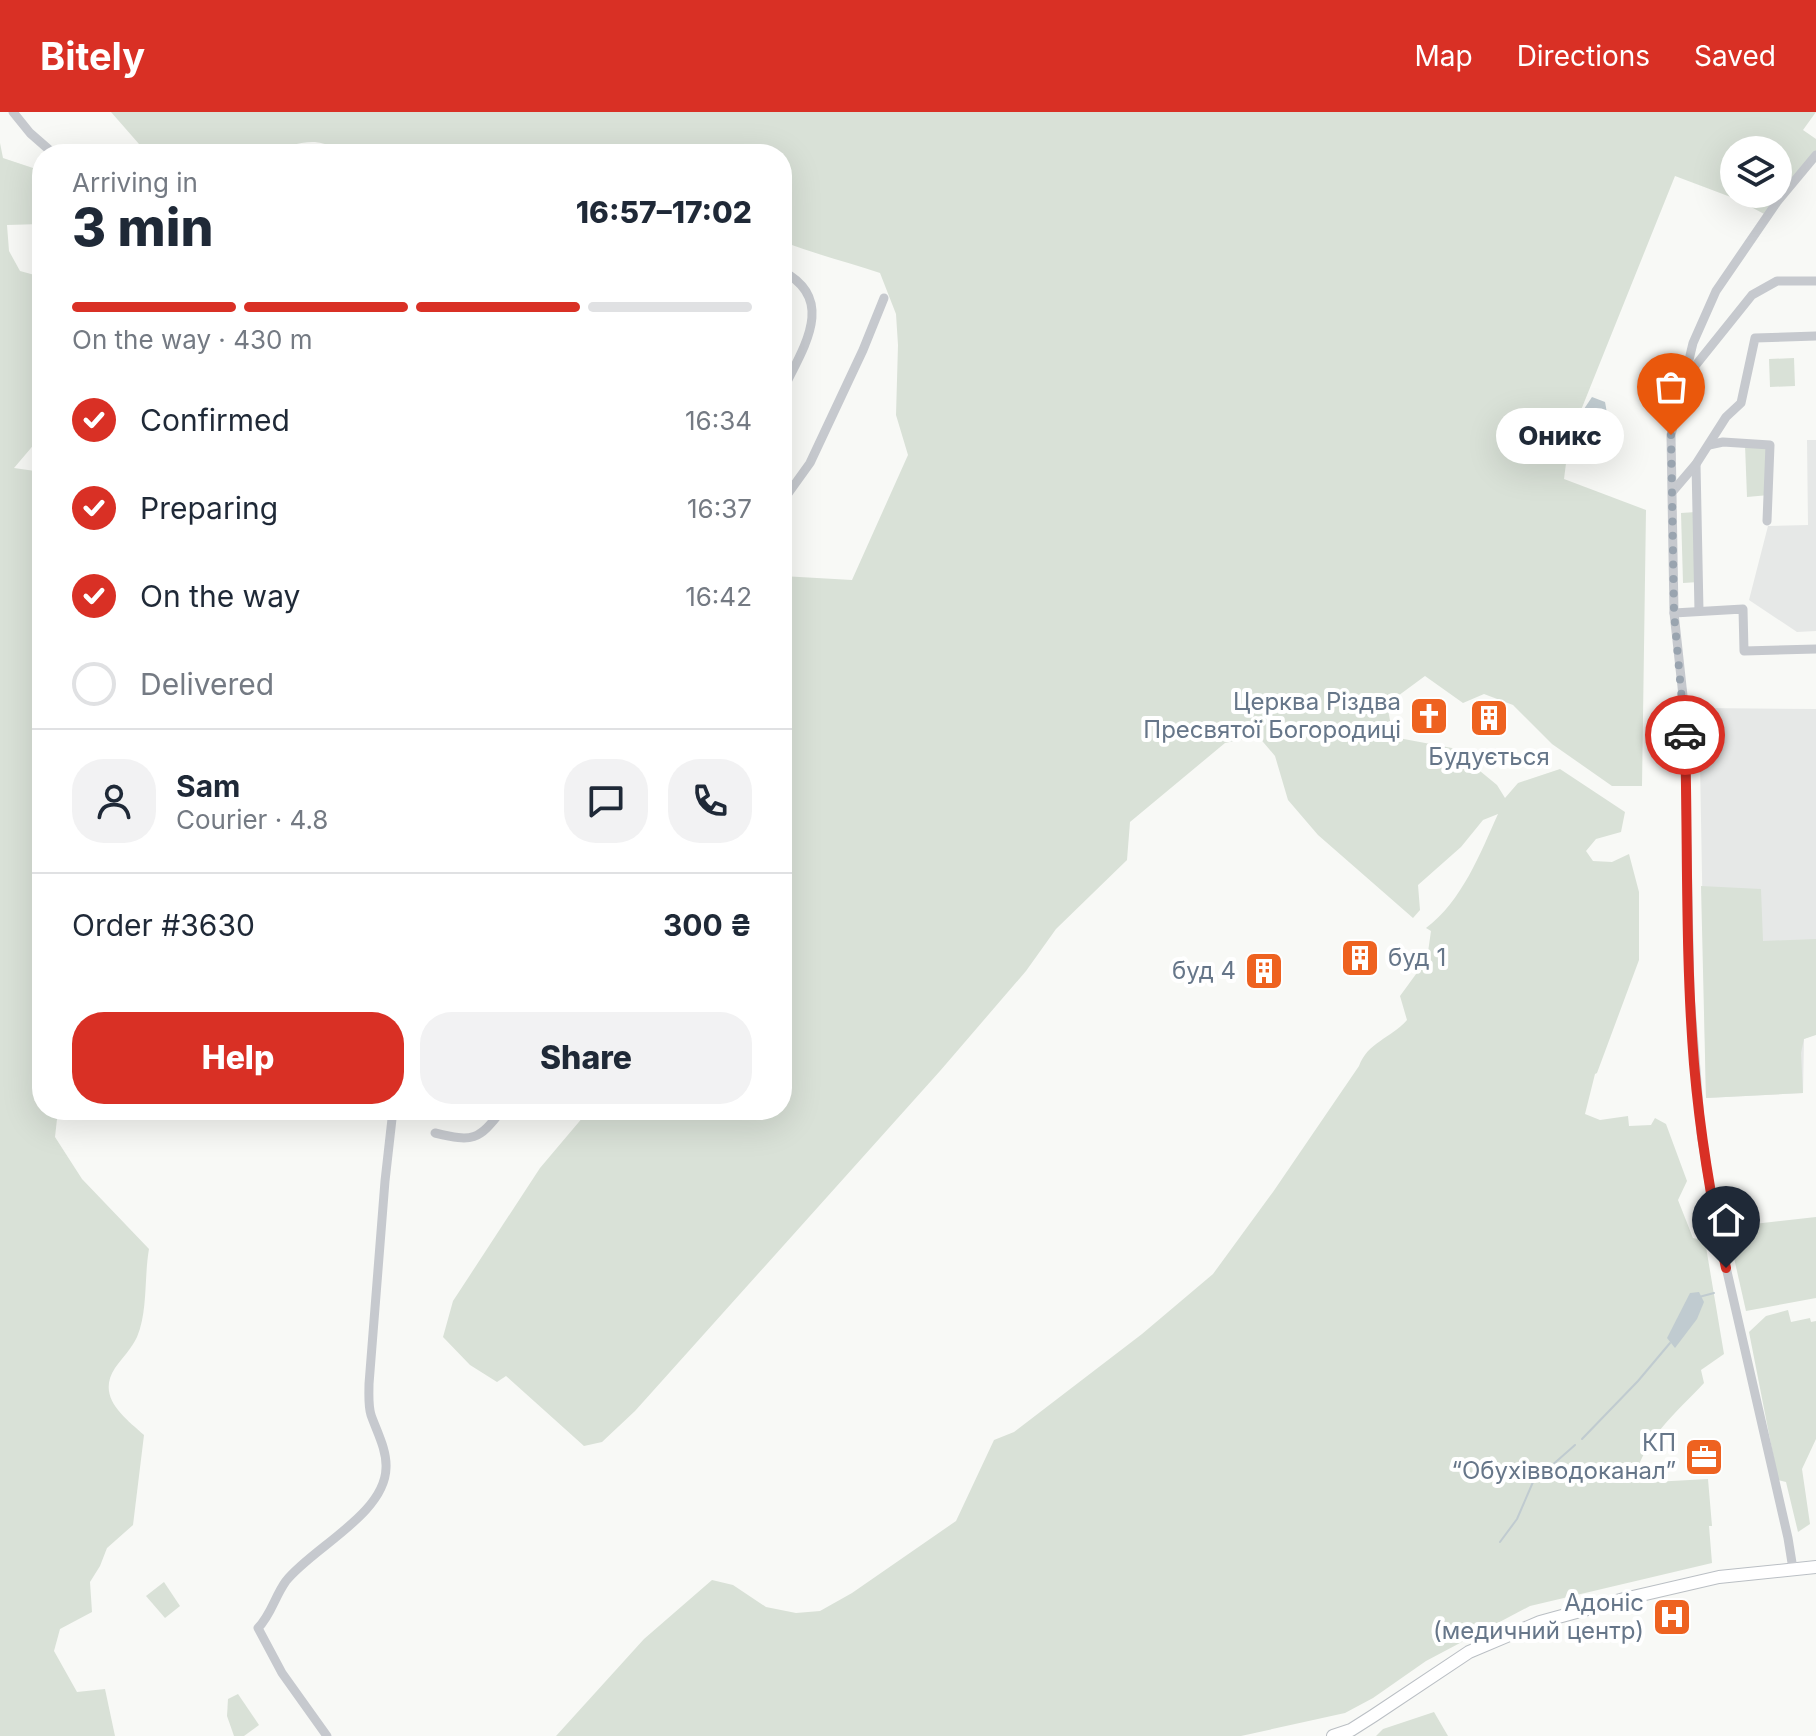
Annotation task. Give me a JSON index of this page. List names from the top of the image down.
{
  "places": {
    "other": ["Оникс"],
    "church": ["Церква Різдва Пресвятої Богородиці"],
    "building": ["Будується", "буд 1", "буд 4"],
    "office": ["КП “Обухівводоканал”"],
    "hospital": ["Адоніс (медичний центр)"]
  },
  "page": {
    "header": "Bitely",
    "nav": ["Map", "Directions", "Saved"],
    "heading": ["3 min", "Arriving in", "16:57–17:02"],
    "panel": [
      "Sam",
      "Courier · 4.8",
      "Order #3630",
      "300 ₴"
    ],
    "bar": "On the way · 430 m",
    "list": [
      ["Confirmed", "16:34"],
      ["Preparing", "16:37"],
      ["On the way", "16:42"],
      "Delivered"
    ],
    "bubble": "Оникс",
    "buttons": ["Help", "Share"]
  }
}
